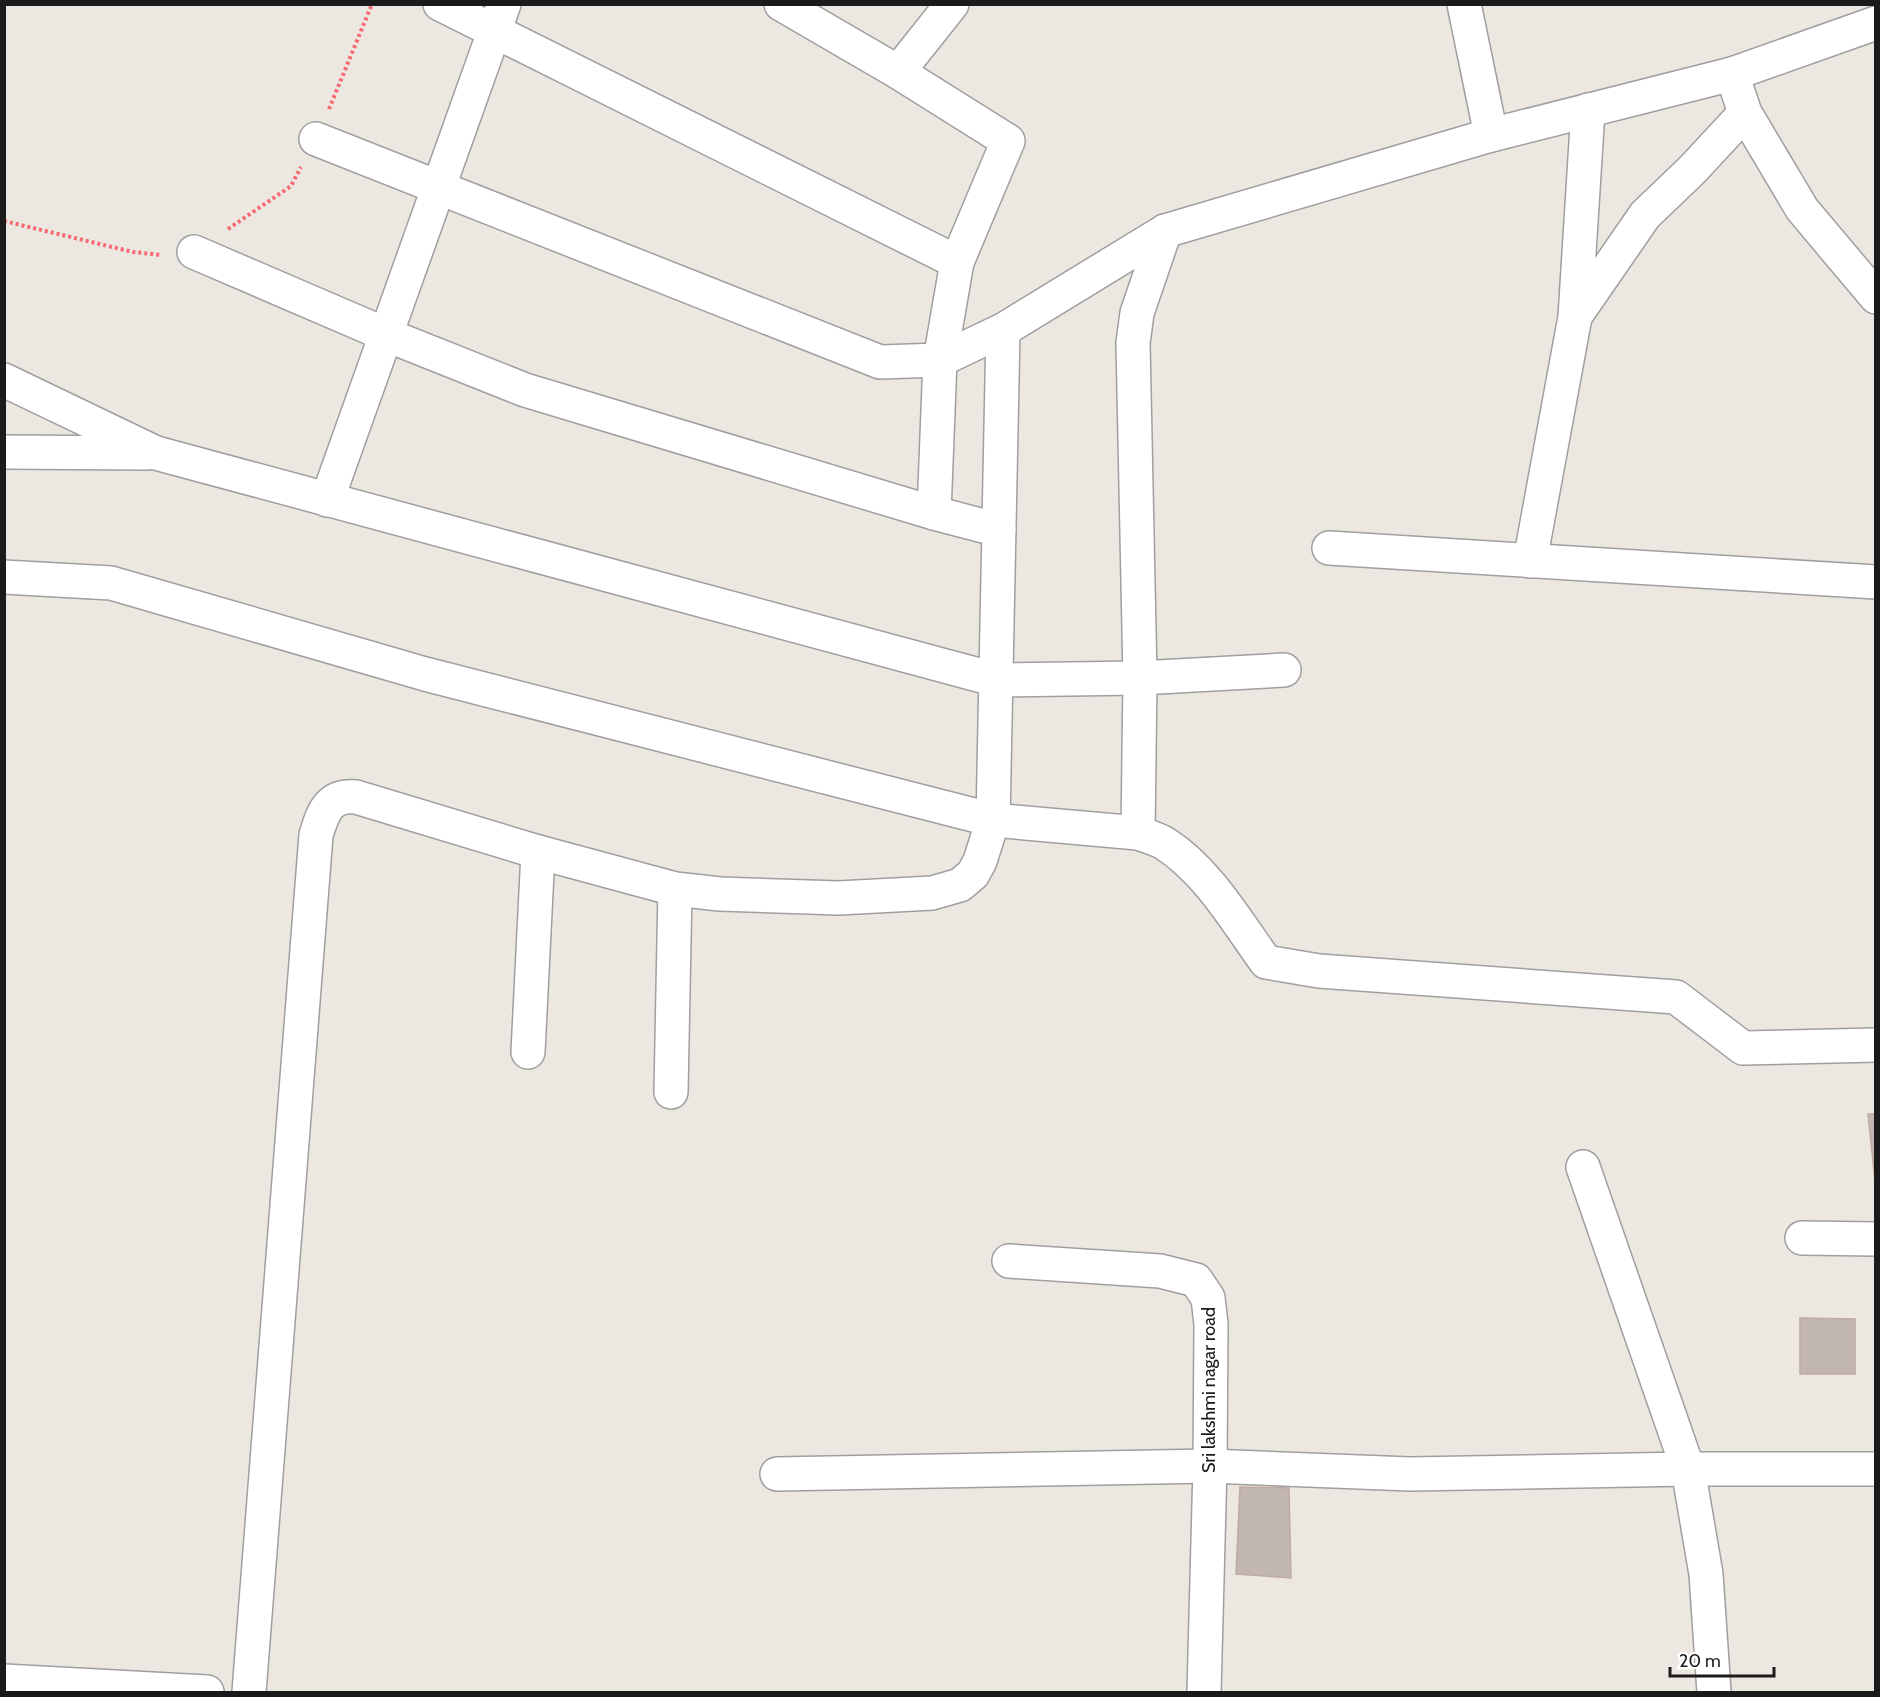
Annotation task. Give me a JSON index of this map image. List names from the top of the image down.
{
  "streets": {
    "street": ["Sri lakshmi nagar road"]
  },
  "scale_bar": "20 m"
}
